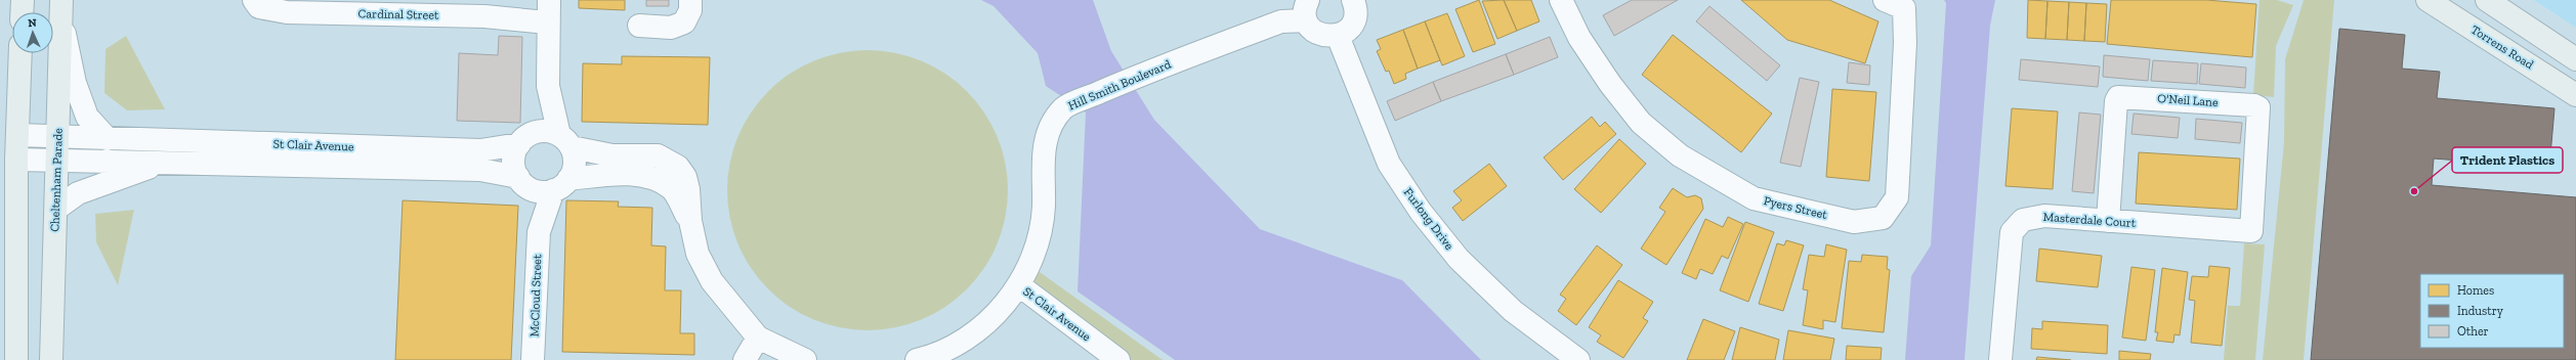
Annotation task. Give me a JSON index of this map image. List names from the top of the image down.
{
  "streets": {
    "main road": ["Torrens Road", "Cheltenham Parade"],
    "street": [
      "Cardinal Street",
      "Hill Smith Boulevard",
      "O'Neil Lane",
      "St Clair Avenue",
      "Pyers Street",
      "Furlong Drive",
      "Masterdale Court",
      "McCloud Street"
    ]
  },
  "crossings": [
    ["Hill Smith Boulevard", "St Clair Avenue"],
    ["O'Neil Lane", "Masterdale Court"],
    ["St Clair Avenue", "Cheltenham Parade"],
    ["St Clair Avenue", "McCloud Street"]
  ],
  "places": ["Trident Plastics"],
  "legend": ["Homes", "Industry", "Other"],
  "north": "top"
}
